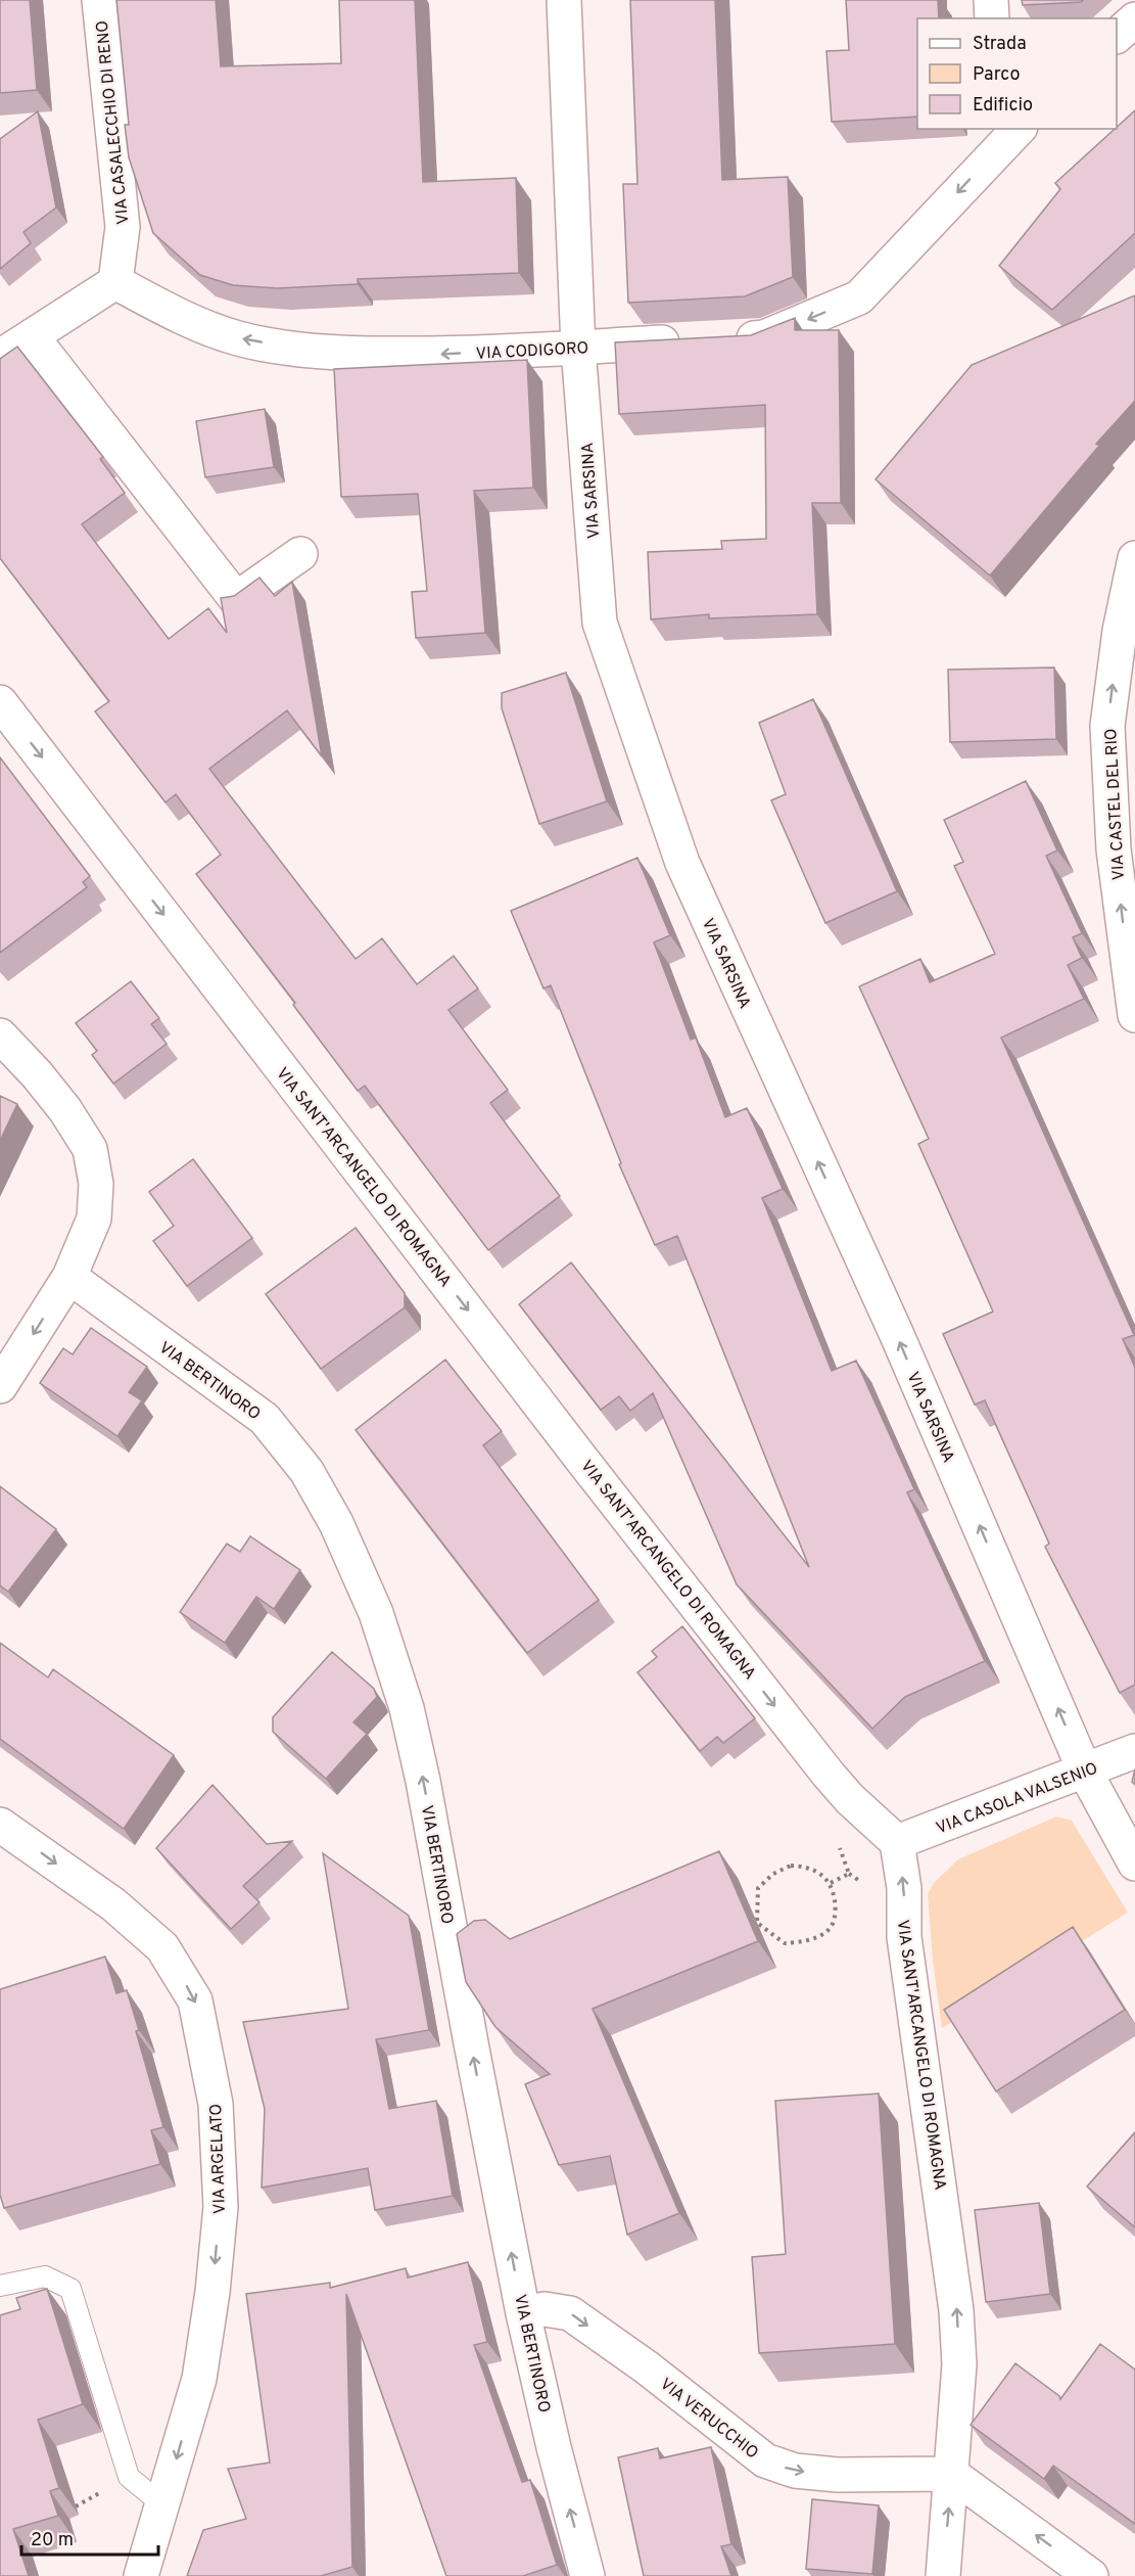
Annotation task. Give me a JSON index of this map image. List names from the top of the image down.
{
  "streets": {
    "street": [
      "VIA CASALECCHIO DI RENO",
      "VIA CODIGORO",
      "VIA SARSINA",
      "VIA CASTEL DEL RIO",
      "VIA SANT'ARCANGELO DI ROMAGNA",
      "VIA BERTINORO",
      "VIA CASOLA VALSENIO",
      "VIA ARGELATO",
      "VIA VERUCCHIO"
    ]
  },
  "crossings": [
    ["VIA CASALECCHIO DI RENO", "VIA CODIGORO"],
    ["VIA CODIGORO", "VIA SARSINA"],
    ["VIA SARSINA", "VIA CASOLA VALSENIO"],
    ["VIA SANT'ARCANGELO DI ROMAGNA", "VIA CASOLA VALSENIO"],
    ["VIA SANT'ARCANGELO DI ROMAGNA", "VIA VERUCCHIO"],
    ["VIA BERTINORO", "VIA VERUCCHIO"]
  ],
  "one_way": [
    "VIA CODIGORO",
    "VIA SARSINA",
    "VIA CASTEL DEL RIO",
    "VIA BERTINORO",
    "VIA ARGELATO",
    "VIA VERUCCHIO"
  ],
  "legend": ["Strada", "Parco", "Edificio"],
  "scale_bar": "20 m"
}
